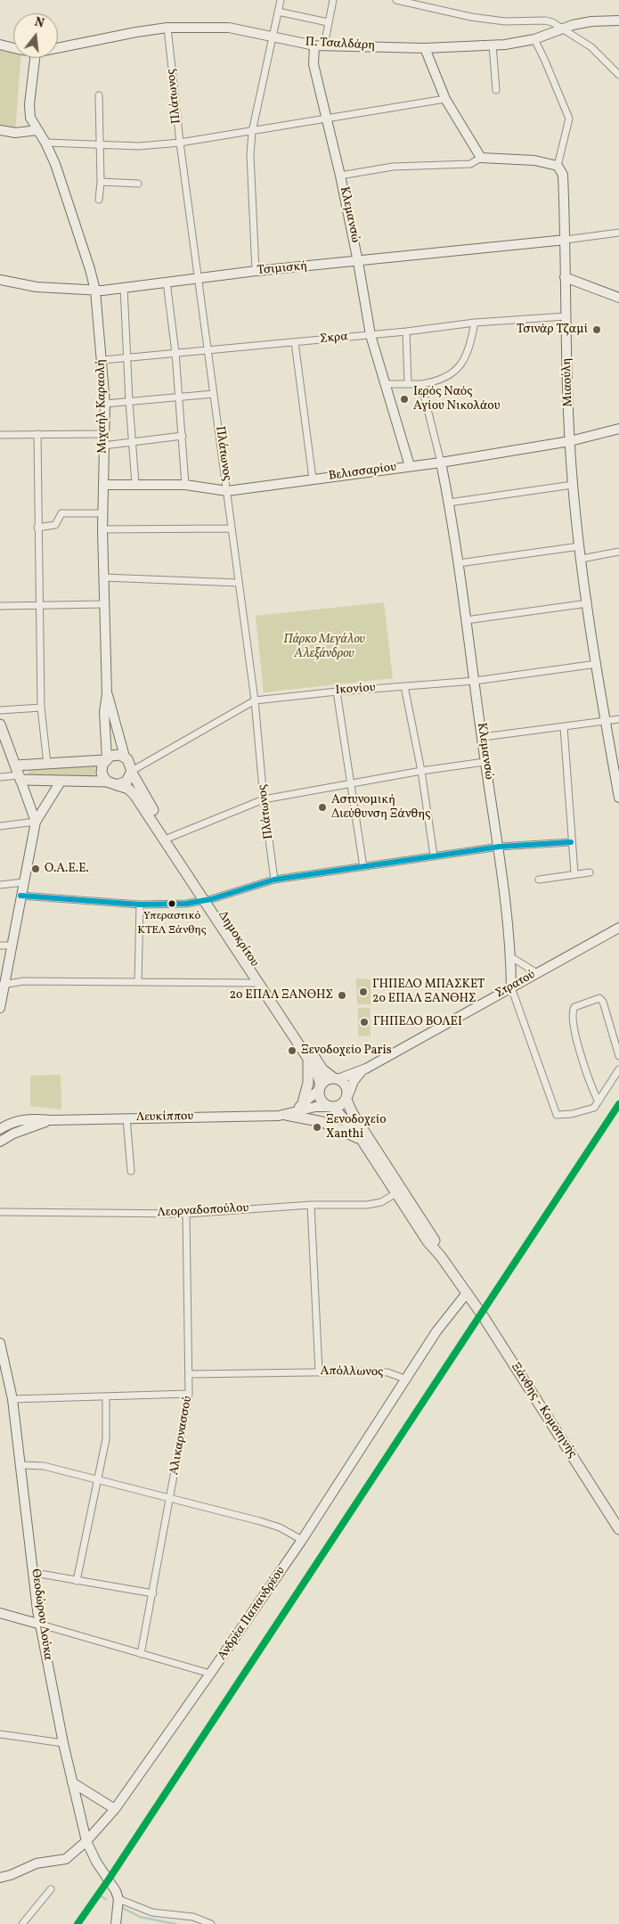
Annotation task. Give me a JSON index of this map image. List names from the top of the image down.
{
  "streets": {
    "main road": ["Δημοκρίτου", "Ξάνθης - Κομοτηνής"],
    "street": [
      "Π. Τσαλδάρη",
      "Πλάτωνος",
      "Κλεμανσώ",
      "Τσιμισκή",
      "Σκρα",
      "Μιαούλη",
      "Μιχαήλ Καραολή",
      "Βελισσαρίου",
      "Ικονίου",
      "Στρατού",
      "Λευκίππου",
      "Λεορναδοπούλου",
      "Απόλλωνος",
      "Αλικαρνασσού",
      "Ανδρέα Παπανδρέου",
      "Θεοδώρου Δούκα"
    ]
  },
  "crossings": [
    ["Π. Τσαλδάρη", "Πλάτωνος"],
    ["Π. Τσαλδάρη", "Κλεμανσώ"],
    ["Πλάτωνος", "Τσιμισκή"],
    ["Πλάτωνος", "Σκρα"],
    ["Πλάτωνος", "Βελισσαρίου"],
    ["Πλάτωνος", "Ικονίου"],
    ["Κλεμανσώ", "Τσιμισκή"],
    ["Κλεμανσώ", "Σκρα"],
    ["Κλεμανσώ", "Βελισσαρίου"],
    ["Κλεμανσώ", "Ικονίου"],
    ["Κλεμανσώ", "Στρατού"],
    ["Τσιμισκή", "Μιαούλη"],
    ["Τσιμισκή", "Μιχαήλ Καραολή"],
    ["Σκρα", "Μιαούλη"],
    ["Σκρα", "Μιχαήλ Καραολή"],
    ["Μιαούλη", "Βελισσαρίου"],
    ["Μιαούλη", "Ικονίου"],
    ["Μιχαήλ Καραολή", "Βελισσαρίου"],
    ["Μιχαήλ Καραολή", "Ικονίου"],
    ["Μιχαήλ Καραολή", "Δημοκρίτου"],
    ["Ικονίου", "Δημοκρίτου"],
    ["Δημοκρίτου", "Στρατού"],
    ["Δημοκρίτου", "Λευκίππου"],
    ["Στρατού", "Λευκίππου"],
    ["Λεορναδοπούλου", "Αλικαρνασσού"],
    ["Απόλλωνος", "Αλικαρνασσού"],
    ["Απόλλωνος", "Ανδρέα Παπανδρέου"],
    ["Ανδρέα Παπανδρέου", "Θεοδώρου Δούκα"]
  ],
  "parks": ["Πάρκο Μεγάλου Αλεξάνδρου"],
  "places": [
    "Τσινάρ Τζαμί",
    "Ιερός Ναός Αγίου Νικολάου",
    "Αστυνομική Διεύθυνση Ξάνθης",
    "Ο.Α.Ε.Ε.",
    "Υπεραστικό ΚΤΕΛ Ξάνθης",
    "ΓΗΠΕΔΟ ΜΠΑΣΚΕΤ 2ο ΕΠΑΛ ΞΑΝΘΗΣ",
    "2o ΕΠΑΛ ΞΑΝΘΗΣ",
    "ΓΗΠΕΔΟ ΒΟΛΕΙ",
    "Ξενοδοχείο Paris",
    "Ξενοδοχείο Xanthi"
  ],
  "north": "top"
}
